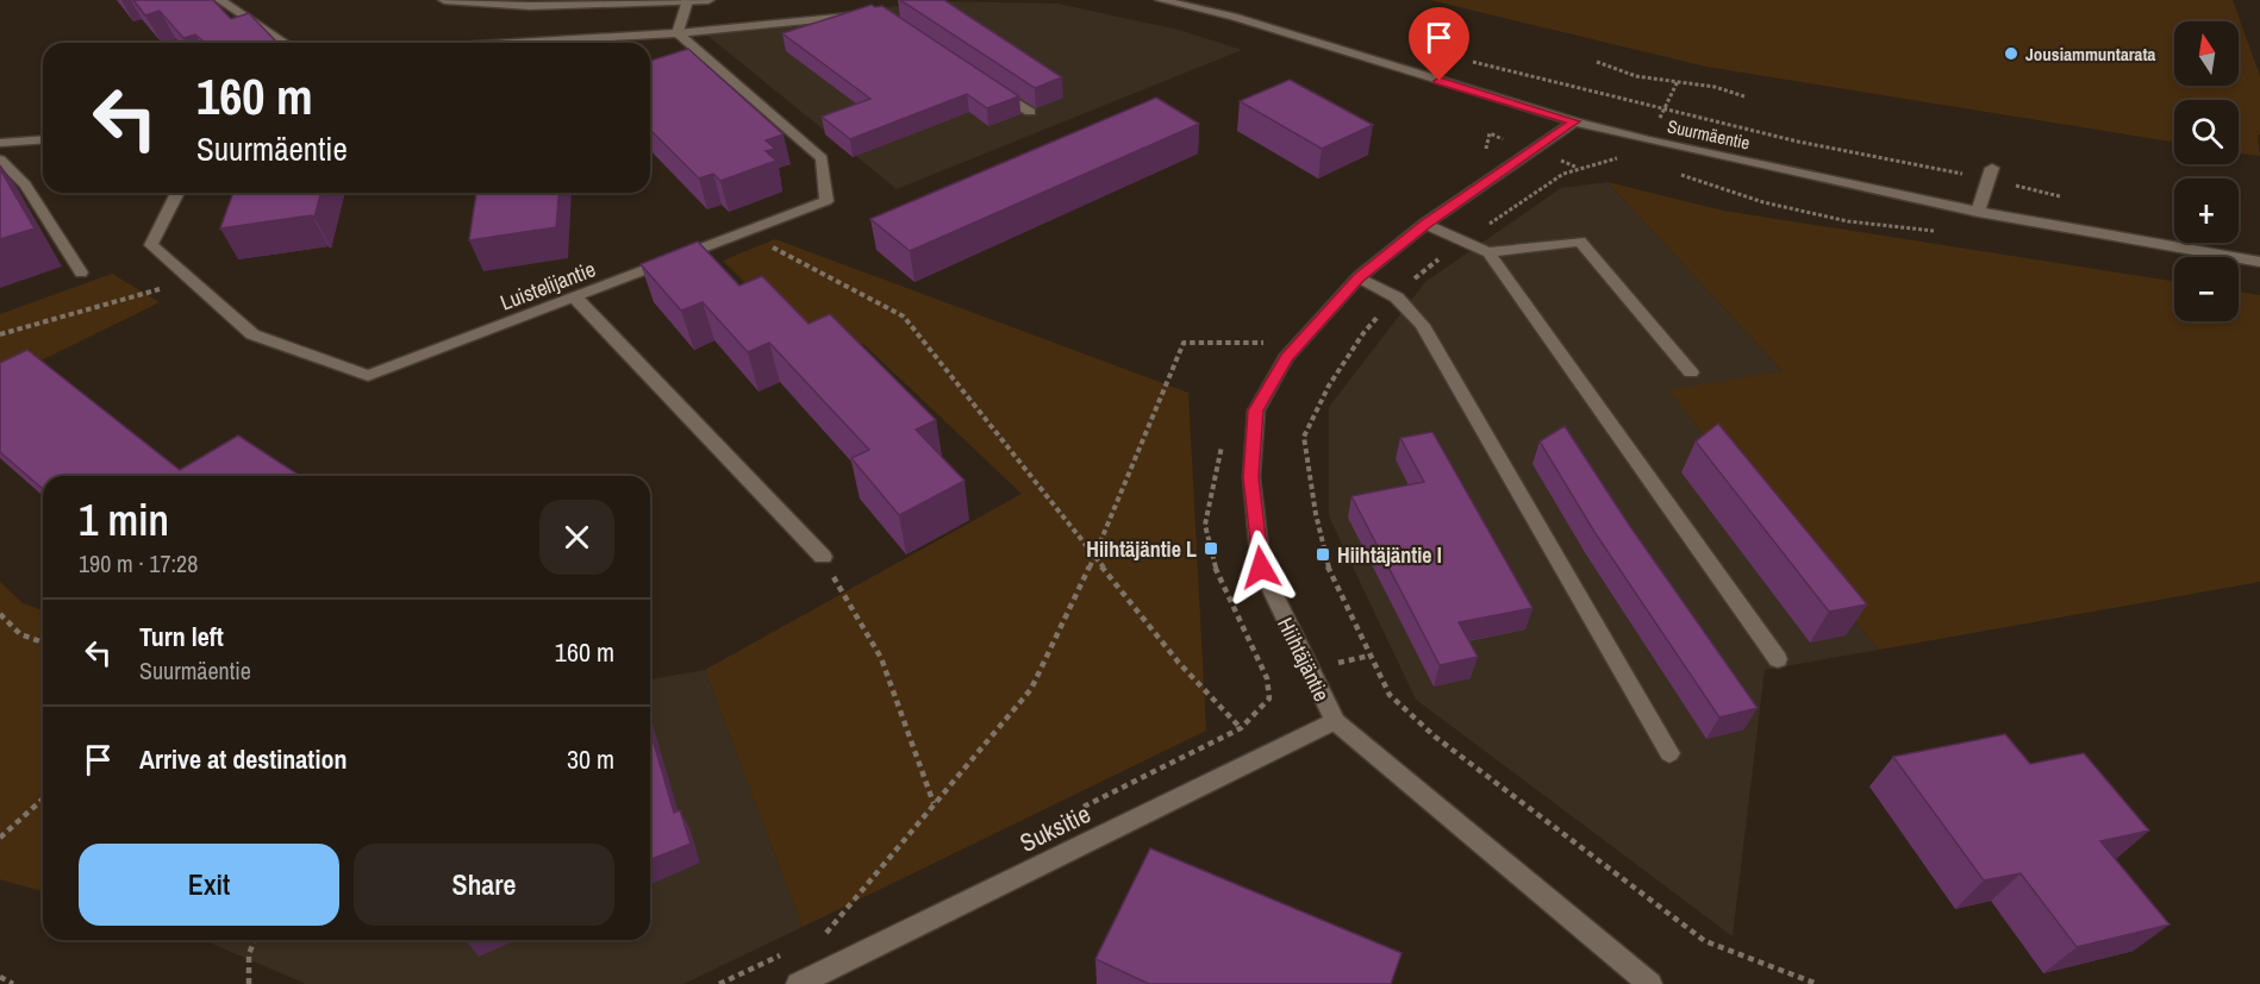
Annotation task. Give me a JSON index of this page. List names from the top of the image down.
{
  "streets": {
    "street": [
      "Suurmäentie",
      "Luistelijantie",
      "Hiihtäjäntie",
      "Suksitie"
    ]
  },
  "crossings": [
    ["Suurmäentie", "Hiihtäjäntie"],
    ["Hiihtäjäntie", "Suksitie"]
  ],
  "places": {
    "other": ["Jousiammuntarata"],
    "transit": ["Hiihtäjäntie L", "Hiihtäjäntie I"]
  },
  "north": "top",
  "page": {
    "map_buttons": ["+", "−"],
    "turn": ["160 m", "Suurmäentie"],
    "heading": ["1 min", "190 m · 17:28"],
    "list": [
      {
        "name": "Turn left",
        "note": "Suurmäentie",
        "value": "160 m"
      },
      {
        "name": "Arrive at destination",
        "value": "30 m"
      }
    ],
    "buttons": ["Exit", "Share"]
  }
}
